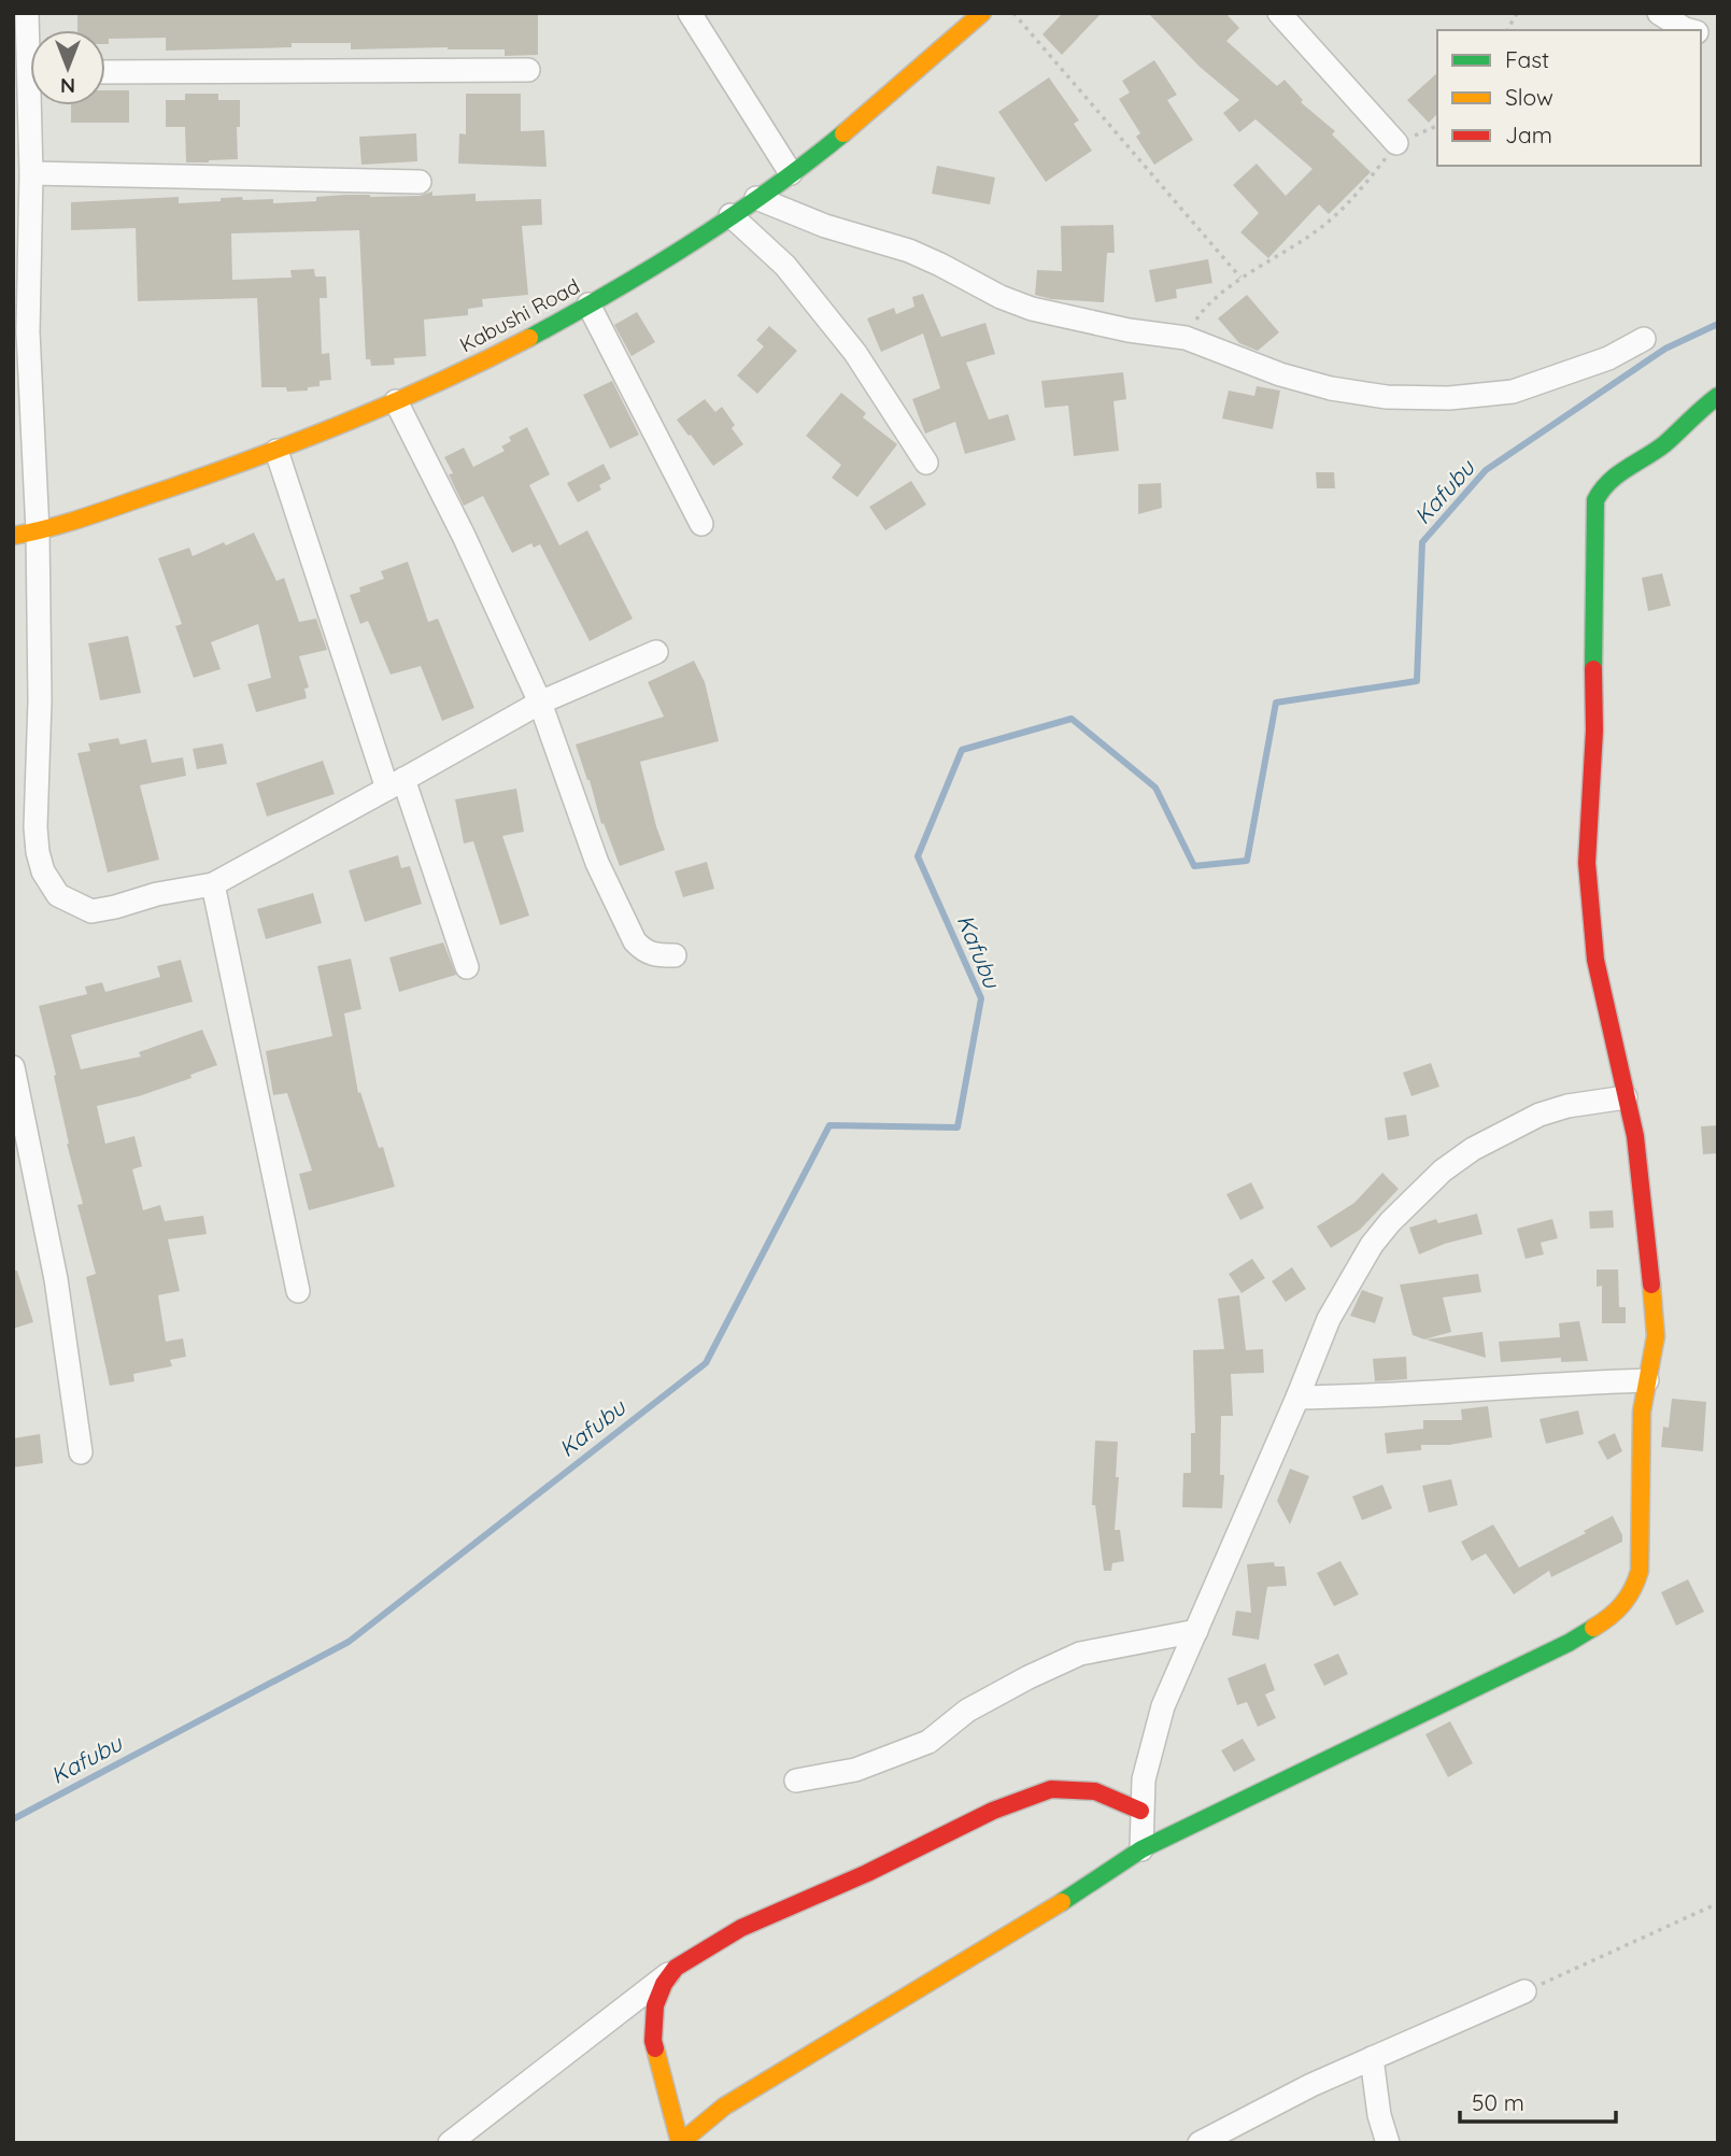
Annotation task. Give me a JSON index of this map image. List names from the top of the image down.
{
  "streets": {
    "street": ["Kabushi Road"]
  },
  "water": ["Kafubu"],
  "legend": ["Fast", "Slow", "Jam"],
  "scale_bar": "50 m",
  "north": "bottom"
}
